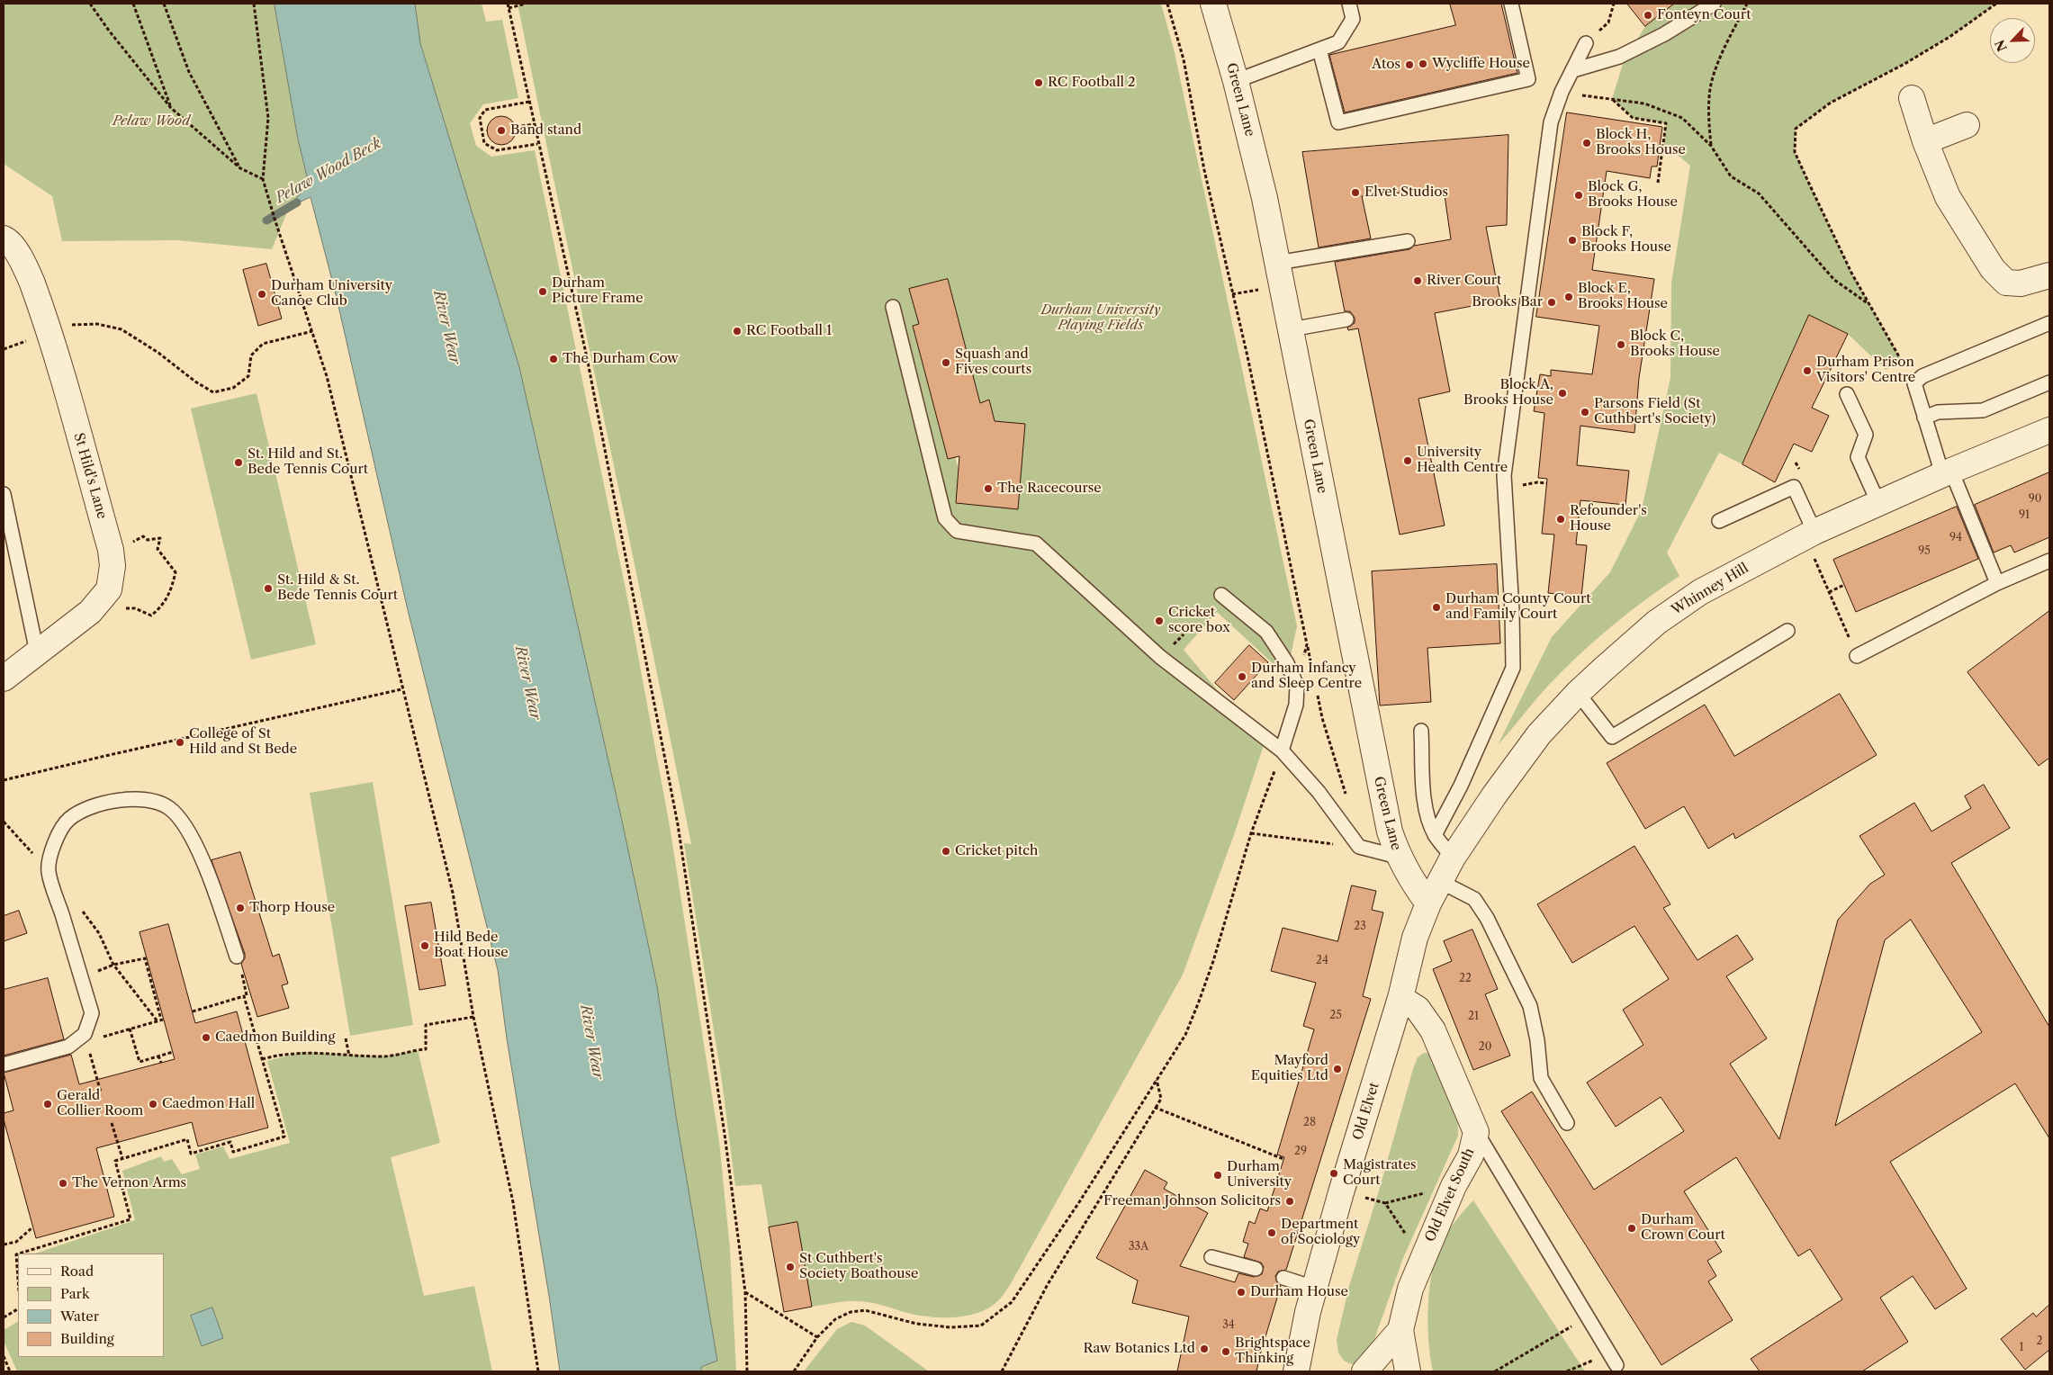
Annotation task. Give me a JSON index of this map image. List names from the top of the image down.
{
  "streets": {
    "street": [
      "Green Lane",
      "St Hild's Lane",
      "Whinney Hill",
      "Old Elvet",
      "Old Elvet South"
    ]
  },
  "crossings": [
    ["Green Lane", "Old Elvet"],
    ["Whinney Hill", "Old Elvet"],
    ["Old Elvet", "Old Elvet South"]
  ],
  "water": ["Pelaw Wood Beck", "River Wear"],
  "parks": ["Pelaw Wood", "Durham University Playing Fields"],
  "places": [
    "Fonteyn Court",
    "Wycliffe House",
    "Atos",
    "RC Football 2",
    "Band stand",
    "Block H, Brooks House",
    "Elvet Studios",
    "Block G, Brooks House",
    "Block F, Brooks House",
    "River Court",
    "Durham Picture Frame",
    "Durham University Canoe Club",
    "Block E, Brooks House",
    "Brooks Bar",
    "RC Football 1",
    "Block C, Brooks House",
    "The Durham Cow",
    "Squash and Fives courts",
    "Durham Prison Visitors' Centre",
    "Block A, Brooks House",
    "Parsons Field (St Cuthbert's Society)",
    "University Health Centre",
    "St. Hild and St. Bede Tennis Court",
    "The Racecourse",
    "Refounder's House",
    "St. Hild & St. Bede Tennis Court",
    "Durham County Court and Family Court",
    "Cricket score box",
    "Durham Infancy and Sleep Centre",
    "College of St Hild and St Bede",
    "Cricket pitch",
    "Thorp House",
    "Hild Bede Boat House",
    "Caedmon Building",
    "Mayford Equities Ltd",
    "Gerald Collier Room",
    "Caedmon Hall",
    "Magistrates Court",
    "Durham University",
    "The Vernon Arms",
    "Freeman Johnson Solicitors",
    "Durham Crown Court",
    "Department of Sociology",
    "St Cuthbert's Society Boathouse",
    "Durham House",
    "Raw Botanics Ltd",
    "Brightspace Thinking"
  ],
  "house_numbers": [
    "90",
    "91",
    "94",
    "95",
    "23",
    "24",
    "22",
    "25",
    "21",
    "20",
    "28",
    "29",
    "33A",
    "34",
    "2",
    "1"
  ],
  "legend": [
    "Road",
    "Park",
    "Water",
    "Building"
  ],
  "north": "bottom left"
}
